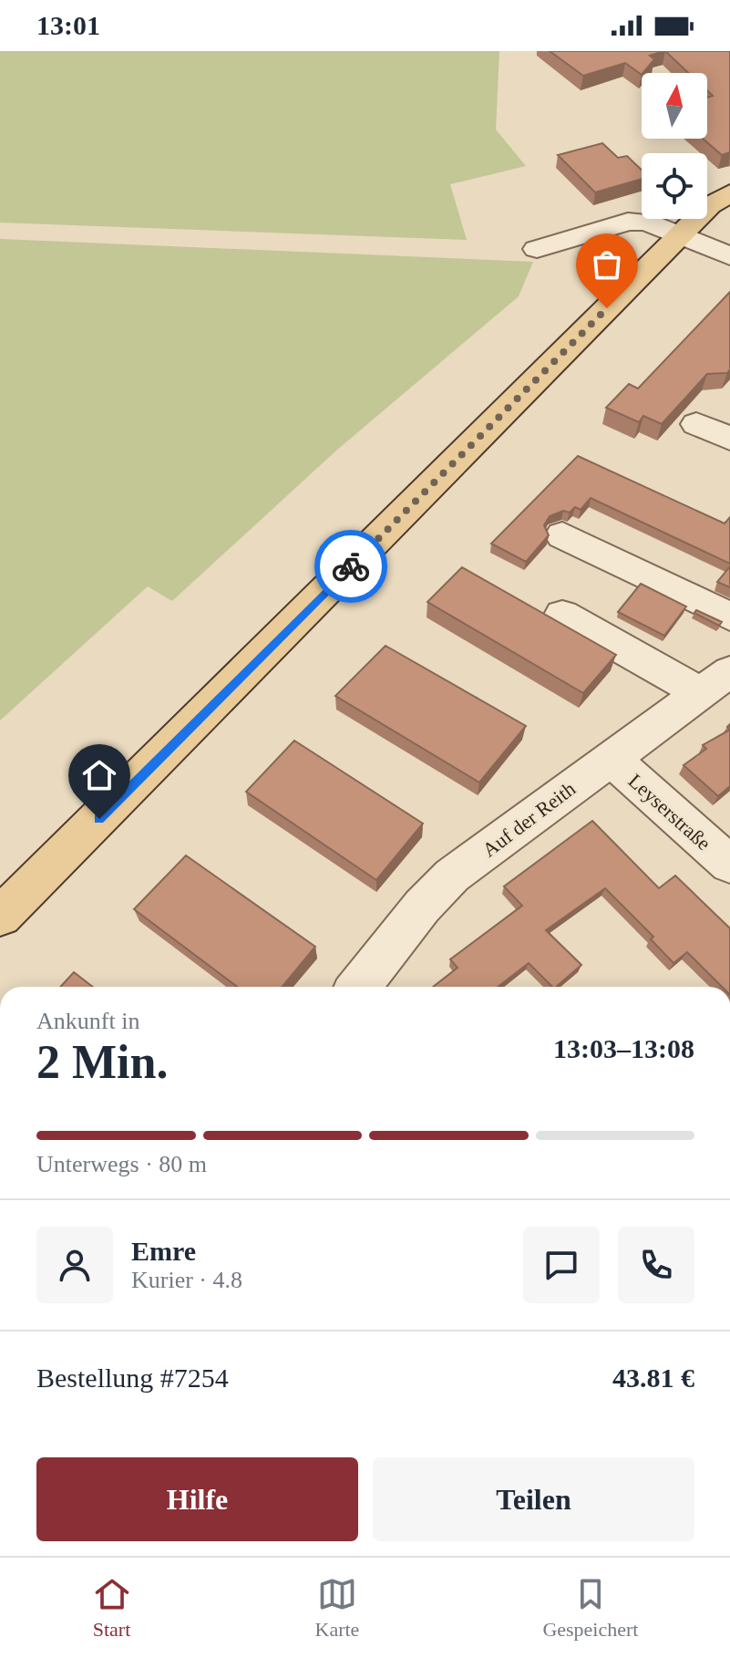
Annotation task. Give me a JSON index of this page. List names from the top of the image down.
{
  "streets": {
    "street": ["Leyserstraße", "Auf der Reith"]
  },
  "crossings": [
    ["Leyserstraße", "Auf der Reith"]
  ],
  "north": "top",
  "page": {
    "status": "13:01",
    "heading": ["2 Min.", "Ankunft in", "13:03–13:08"],
    "panel": [
      "Emre",
      "Kurier · 4.8",
      "Bestellung #7254",
      "43.81 €"
    ],
    "bar": "Unterwegs · 80 m",
    "buttons": ["Hilfe", "Teilen"],
    "tabs": ["Start", "Karte", "Gespeichert"]
  }
}
